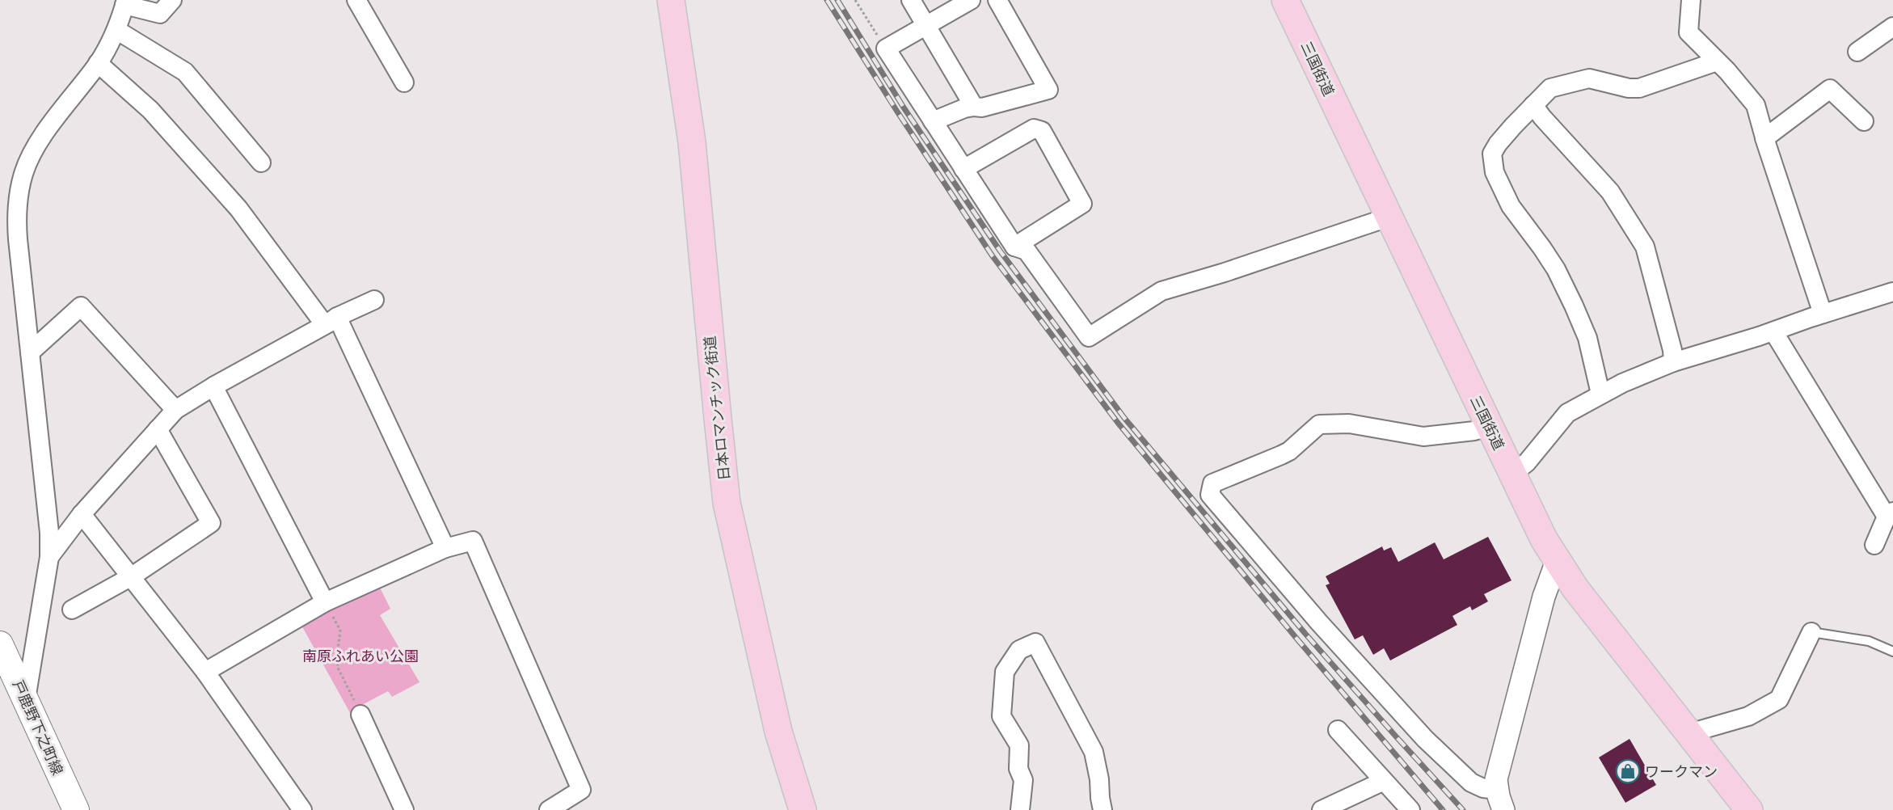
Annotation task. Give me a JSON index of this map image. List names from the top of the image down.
{
  "streets": {
    "highway": ["三国街道", "日本ロマンチック街道"],
    "main road": ["戸鹿野下之町線"]
  },
  "parks": ["南原ふれあい公園"],
  "places": {
    "shop": ["ワークマン"]
  }
}
